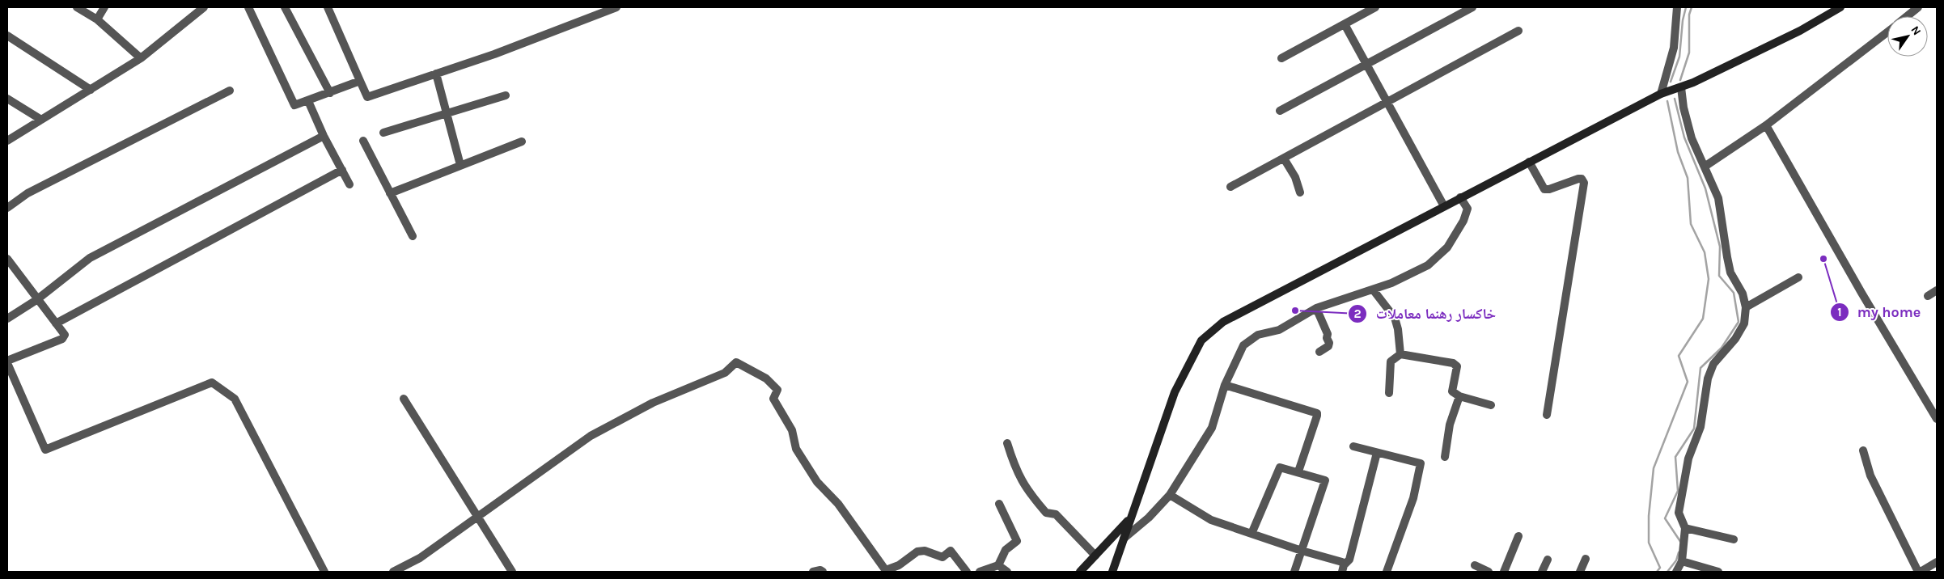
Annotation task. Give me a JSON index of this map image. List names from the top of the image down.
{
  "places": ["my home", "خاکسار رهنما معاملات"],
  "north": "top right"
}
